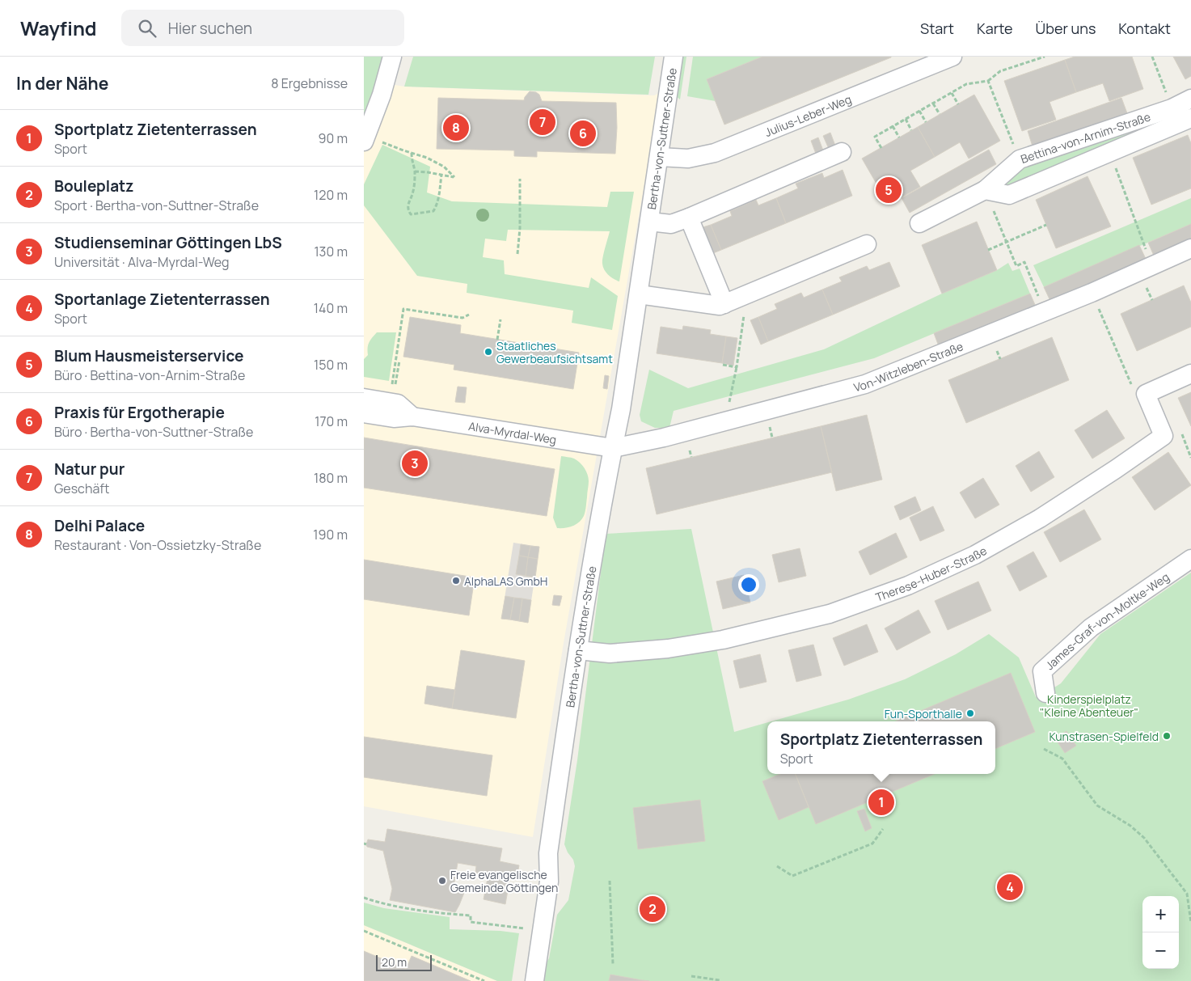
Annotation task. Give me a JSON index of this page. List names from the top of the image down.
{
  "streets": {
    "street": [
      "Julius-Leber-Weg",
      "Bettina-von-Arnim-Straße",
      "Bertha-von-Suttner-Straße",
      "Von-Witzleben-Straße",
      "Alva-Myrdal-Weg",
      "Therese-Huber-Straße",
      "James-Graf-von-Moltke-Weg"
    ]
  },
  "crossings": [
    ["Julius-Leber-Weg", "Bertha-von-Suttner-Straße"],
    ["Bertha-von-Suttner-Straße", "Von-Witzleben-Straße"],
    ["Bertha-von-Suttner-Straße", "Alva-Myrdal-Weg"],
    ["Bertha-von-Suttner-Straße", "Therese-Huber-Straße"],
    ["Von-Witzleben-Straße", "Alva-Myrdal-Weg"]
  ],
  "parks": ["Kinderspielplatz \"Kleine Abenteuer\""],
  "places": [
    "Staatliches Gewerbeaufsichtsamt",
    "AlphaLAS GmbH",
    "Fun-Sporthalle",
    "Kunstrasen-Spielfeld",
    "Freie evangelische Gemeinde Göttingen"
  ],
  "scale_bar": "20 m",
  "page": {
    "header": "Wayfind",
    "search": "Hier suchen",
    "nav": [
      "Start",
      "Karte",
      "Über uns",
      "Kontakt"
    ],
    "heading": ["In der Nähe", "8 Ergebnisse"],
    "pins": [
      "7",
      "8",
      "6",
      "5",
      "3",
      "1",
      "4",
      "2"
    ],
    "list": [
      {
        "mark": "1",
        "name": "Sportplatz Zietenterrassen",
        "note": "Sport",
        "value": "90 m"
      },
      {
        "mark": "2",
        "name": "Bouleplatz",
        "note": "Sport · Bertha-von-Suttner-Straße",
        "value": "120 m"
      },
      {
        "mark": "3",
        "name": "Studienseminar Göttingen LbS",
        "note": "Universität · Alva-Myrdal-Weg",
        "value": "130 m"
      },
      {
        "mark": "4",
        "name": "Sportanlage Zietenterrassen",
        "note": "Sport",
        "value": "140 m"
      },
      {
        "mark": "5",
        "name": "Blum Hausmeisterservice",
        "note": "Büro · Bettina-von-Arnim-Straße",
        "value": "150 m"
      },
      {
        "mark": "6",
        "name": "Praxis für Ergotherapie",
        "note": "Büro · Bertha-von-Suttner-Straße",
        "value": "170 m"
      },
      {
        "mark": "7",
        "name": "Natur pur",
        "note": "Geschäft",
        "value": "180 m"
      },
      {
        "mark": "8",
        "name": "Delhi Palace",
        "note": "Restaurant · Von-Ossietzky-Straße",
        "value": "190 m"
      }
    ],
    "popup": ["Sportplatz Zietenterrassen", "Sport"],
    "map_buttons": ["+", "−"],
    "scale": "20 m"
  }
}
